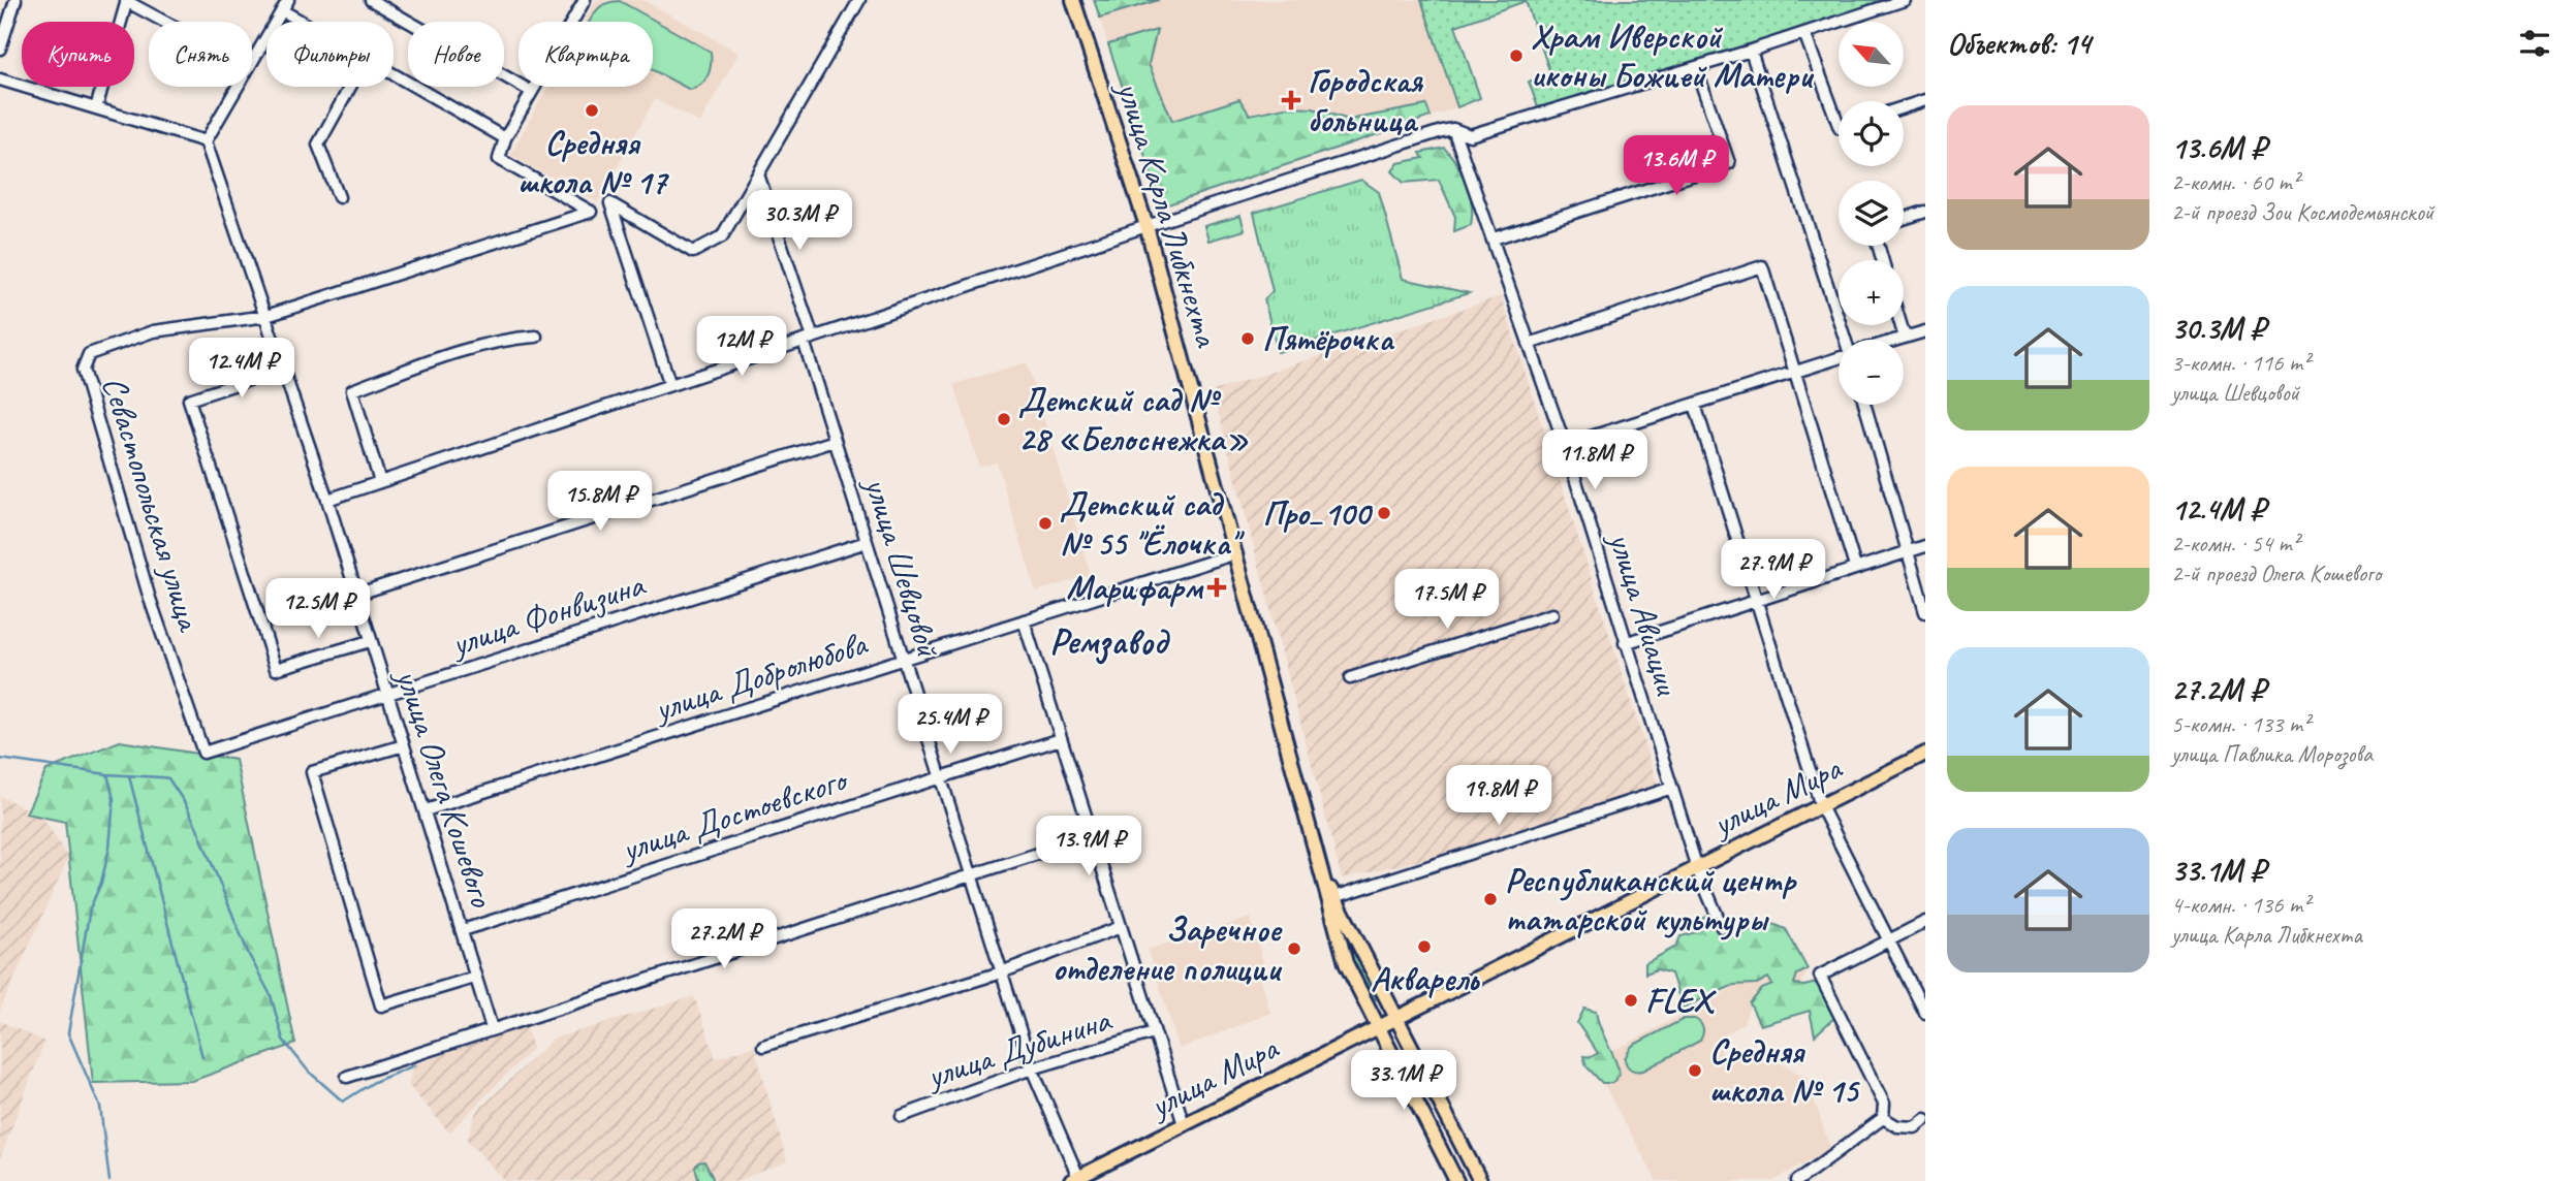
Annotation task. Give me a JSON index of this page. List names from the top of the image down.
{
  "streets": {
    "main road": ["улица Карла Либкнехта", "улица Мира"],
    "street": [
      "Севастопольская улица",
      "улица Шевцовой",
      "улица Авиации",
      "улица Фонвизина",
      "улица Добролюбова",
      "улица Олега Кошевого",
      "улица Достоевского",
      "улица Дубинина"
    ]
  },
  "crossings": [
    ["улица Карла Либкнехта", "улица Добролюбова"],
    ["улица Карла Либкнехта", "улица Мира"],
    ["Севастопольская улица", "улица Фонвизина"],
    ["Севастопольская улица", "улица Олега Кошевого"],
    ["улица Шевцовой", "улица Фонвизина"],
    ["улица Шевцовой", "улица Добролюбова"],
    ["улица Шевцовой", "улица Мира"],
    ["улица Шевцовой", "улица Достоевского"],
    ["улица Шевцовой", "улица Дубинина"],
    ["улица Авиации", "улица Мира"],
    ["улица Фонвизина", "улица Олега Кошевого"],
    ["улица Добролюбова", "улица Олега Кошевого"],
    ["улица Олега Кошевого", "улица Достоевского"]
  ],
  "districts": ["Ремзавод"],
  "places": {
    "other": [
      "Храм Иверской иконы Божией Матери",
      "Средняя школа № 17",
      "Пятёрочка",
      "Детский сад № 28 «Белоснежка»",
      "Про_100",
      "Детский сад № 55 \"Ёлочка\"",
      "Республиканский центр татарской культуры",
      "Акварель",
      "Заречное отделение полиции",
      "FLEX",
      "Средняя школа № 15"
    ],
    "health": ["Городская больница", "Марифарм"]
  },
  "north": "top left",
  "page": {
    "heading": "Объектов: 14",
    "map_buttons": ["+", "−"],
    "chip": [
      "Купить",
      "Снять",
      "Фильтры",
      "Новое",
      "Квартира"
    ],
    "list": [
      {
        "name": "13.6M ₽",
        "note": "2-комн. · 60 m² · 2-й проезд Зои Космодемьянской"
      },
      {
        "name": "30.3M ₽",
        "note": "3-комн. · 116 m² · улица Шевцовой"
      },
      {
        "name": "12.4M ₽",
        "note": "2-комн. · 54 m² · 2-й проезд Олега Кошевого"
      },
      {
        "name": "27.2M ₽",
        "note": "5-комн. · 133 m² · улица Павлика Морозова"
      },
      {
        "name": "33.1M ₽",
        "note": "4-комн. · 136 m² · улица Карла Либкнехта"
      }
    ],
    "price": [
      "13.6M ₽",
      "30.3M ₽",
      "12M ₽",
      "12.4M ₽",
      "11.8M ₽",
      "15.8M ₽",
      "27.9M ₽",
      "17.5M ₽",
      "12.5M ₽",
      "25.4M ₽",
      "19.8M ₽",
      "13.9M ₽",
      "27.2M ₽",
      "33.1M ₽"
    ]
  }
}
